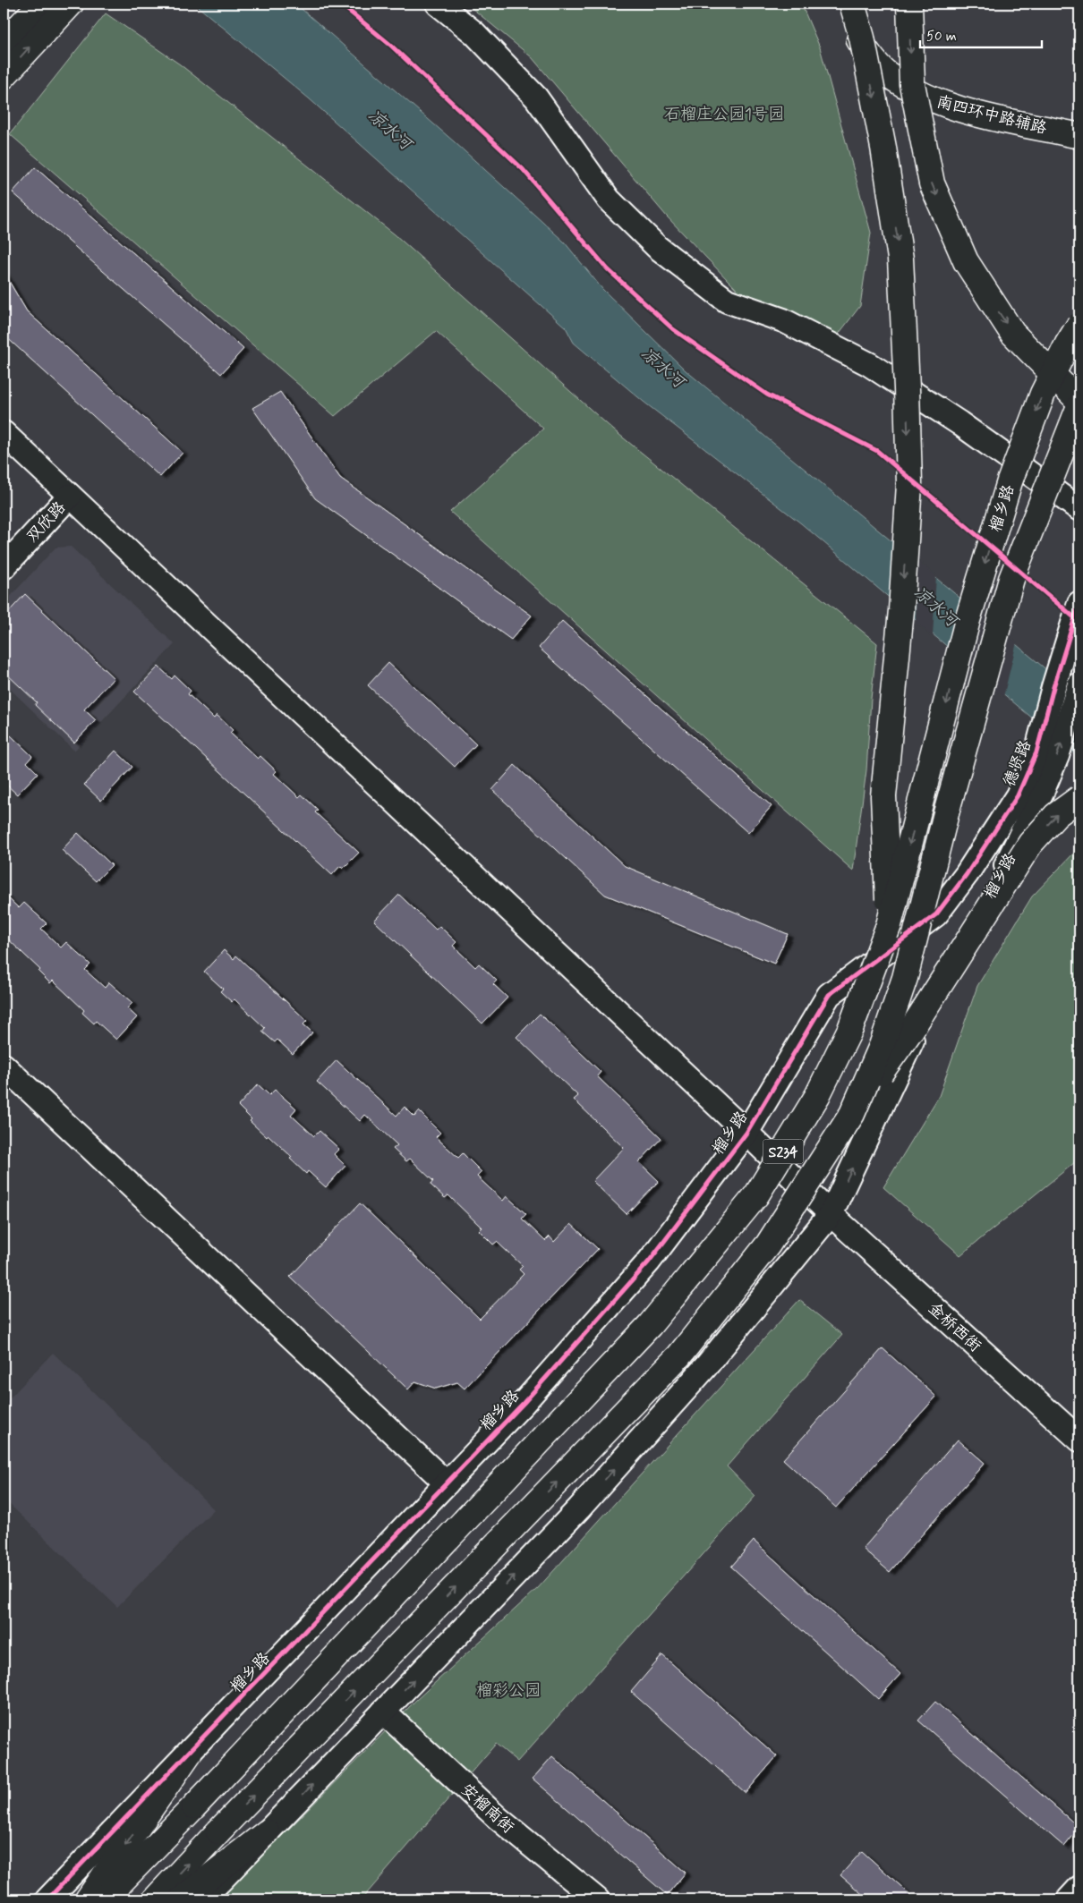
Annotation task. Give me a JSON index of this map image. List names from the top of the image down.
{
  "streets": {
    "main road": ["南四环中路辅路", "榴乡路", "S234"],
    "street": [
      "双欣路",
      "德贤路",
      "金桥西街",
      "安榴南街"
    ]
  },
  "crossings": [
    ["榴乡路", "德贤路"],
    ["榴乡路", "金桥西街"],
    ["榴乡路", "安榴南街"],
    ["双欣路", "金桥西街"]
  ],
  "water": ["凉水河"],
  "parks": ["石榴庄公园1号园", "榴彩公园"],
  "scale_bar": "50 m"
}
